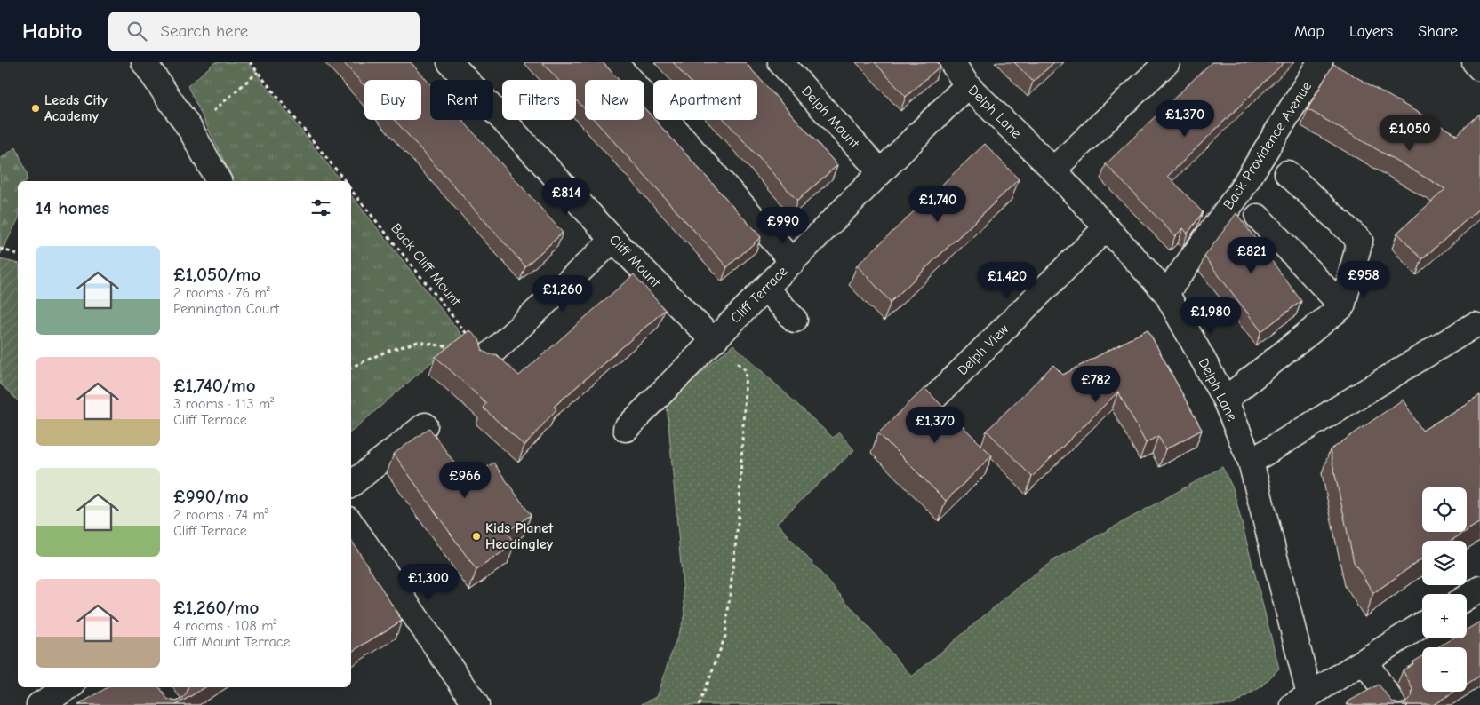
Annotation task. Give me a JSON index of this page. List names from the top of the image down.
{
  "streets": {
    "street": [
      "Delph Lane",
      "Delph Mount",
      "Back Providence Avenue",
      "Cliff Mount",
      "Cliff Terrace",
      "Delph View"
    ],
    "path": ["Back Cliff Mount"]
  },
  "crossings": [
    ["Delph Lane", "Back Providence Avenue"],
    ["Delph Lane", "Cliff Terrace"],
    ["Delph Lane", "Delph View"],
    ["Delph Mount", "Cliff Terrace"],
    ["Cliff Mount", "Cliff Terrace"]
  ],
  "places": ["Leeds City Academy", "Kids Planet Headingley"],
  "page": {
    "header": "Habito",
    "search": "Search here",
    "nav": ["Map", "Layers", "Share"],
    "chip": [
      "Buy",
      "Rent",
      "Filters",
      "New",
      "Apartment"
    ],
    "price": [
      "£1,370",
      "£1,050",
      "£814",
      "£1,740",
      "£990",
      "£821",
      "£958",
      "£1,420",
      "£1,260",
      "£1,980",
      "£782",
      "£1,370",
      "£966",
      "£1,300"
    ],
    "heading": "14 homes",
    "list": [
      {
        "name": "£1,050/mo",
        "note": "2 rooms · 76 m² · Pennington Court"
      },
      {
        "name": "£1,740/mo",
        "note": "3 rooms · 113 m² · Cliff Terrace"
      },
      {
        "name": "£990/mo",
        "note": "2 rooms · 74 m² · Cliff Terrace"
      },
      {
        "name": "£1,260/mo",
        "note": "4 rooms · 108 m² · Cliff Mount Terrace"
      }
    ],
    "map_buttons": ["+", "−"]
  }
}
